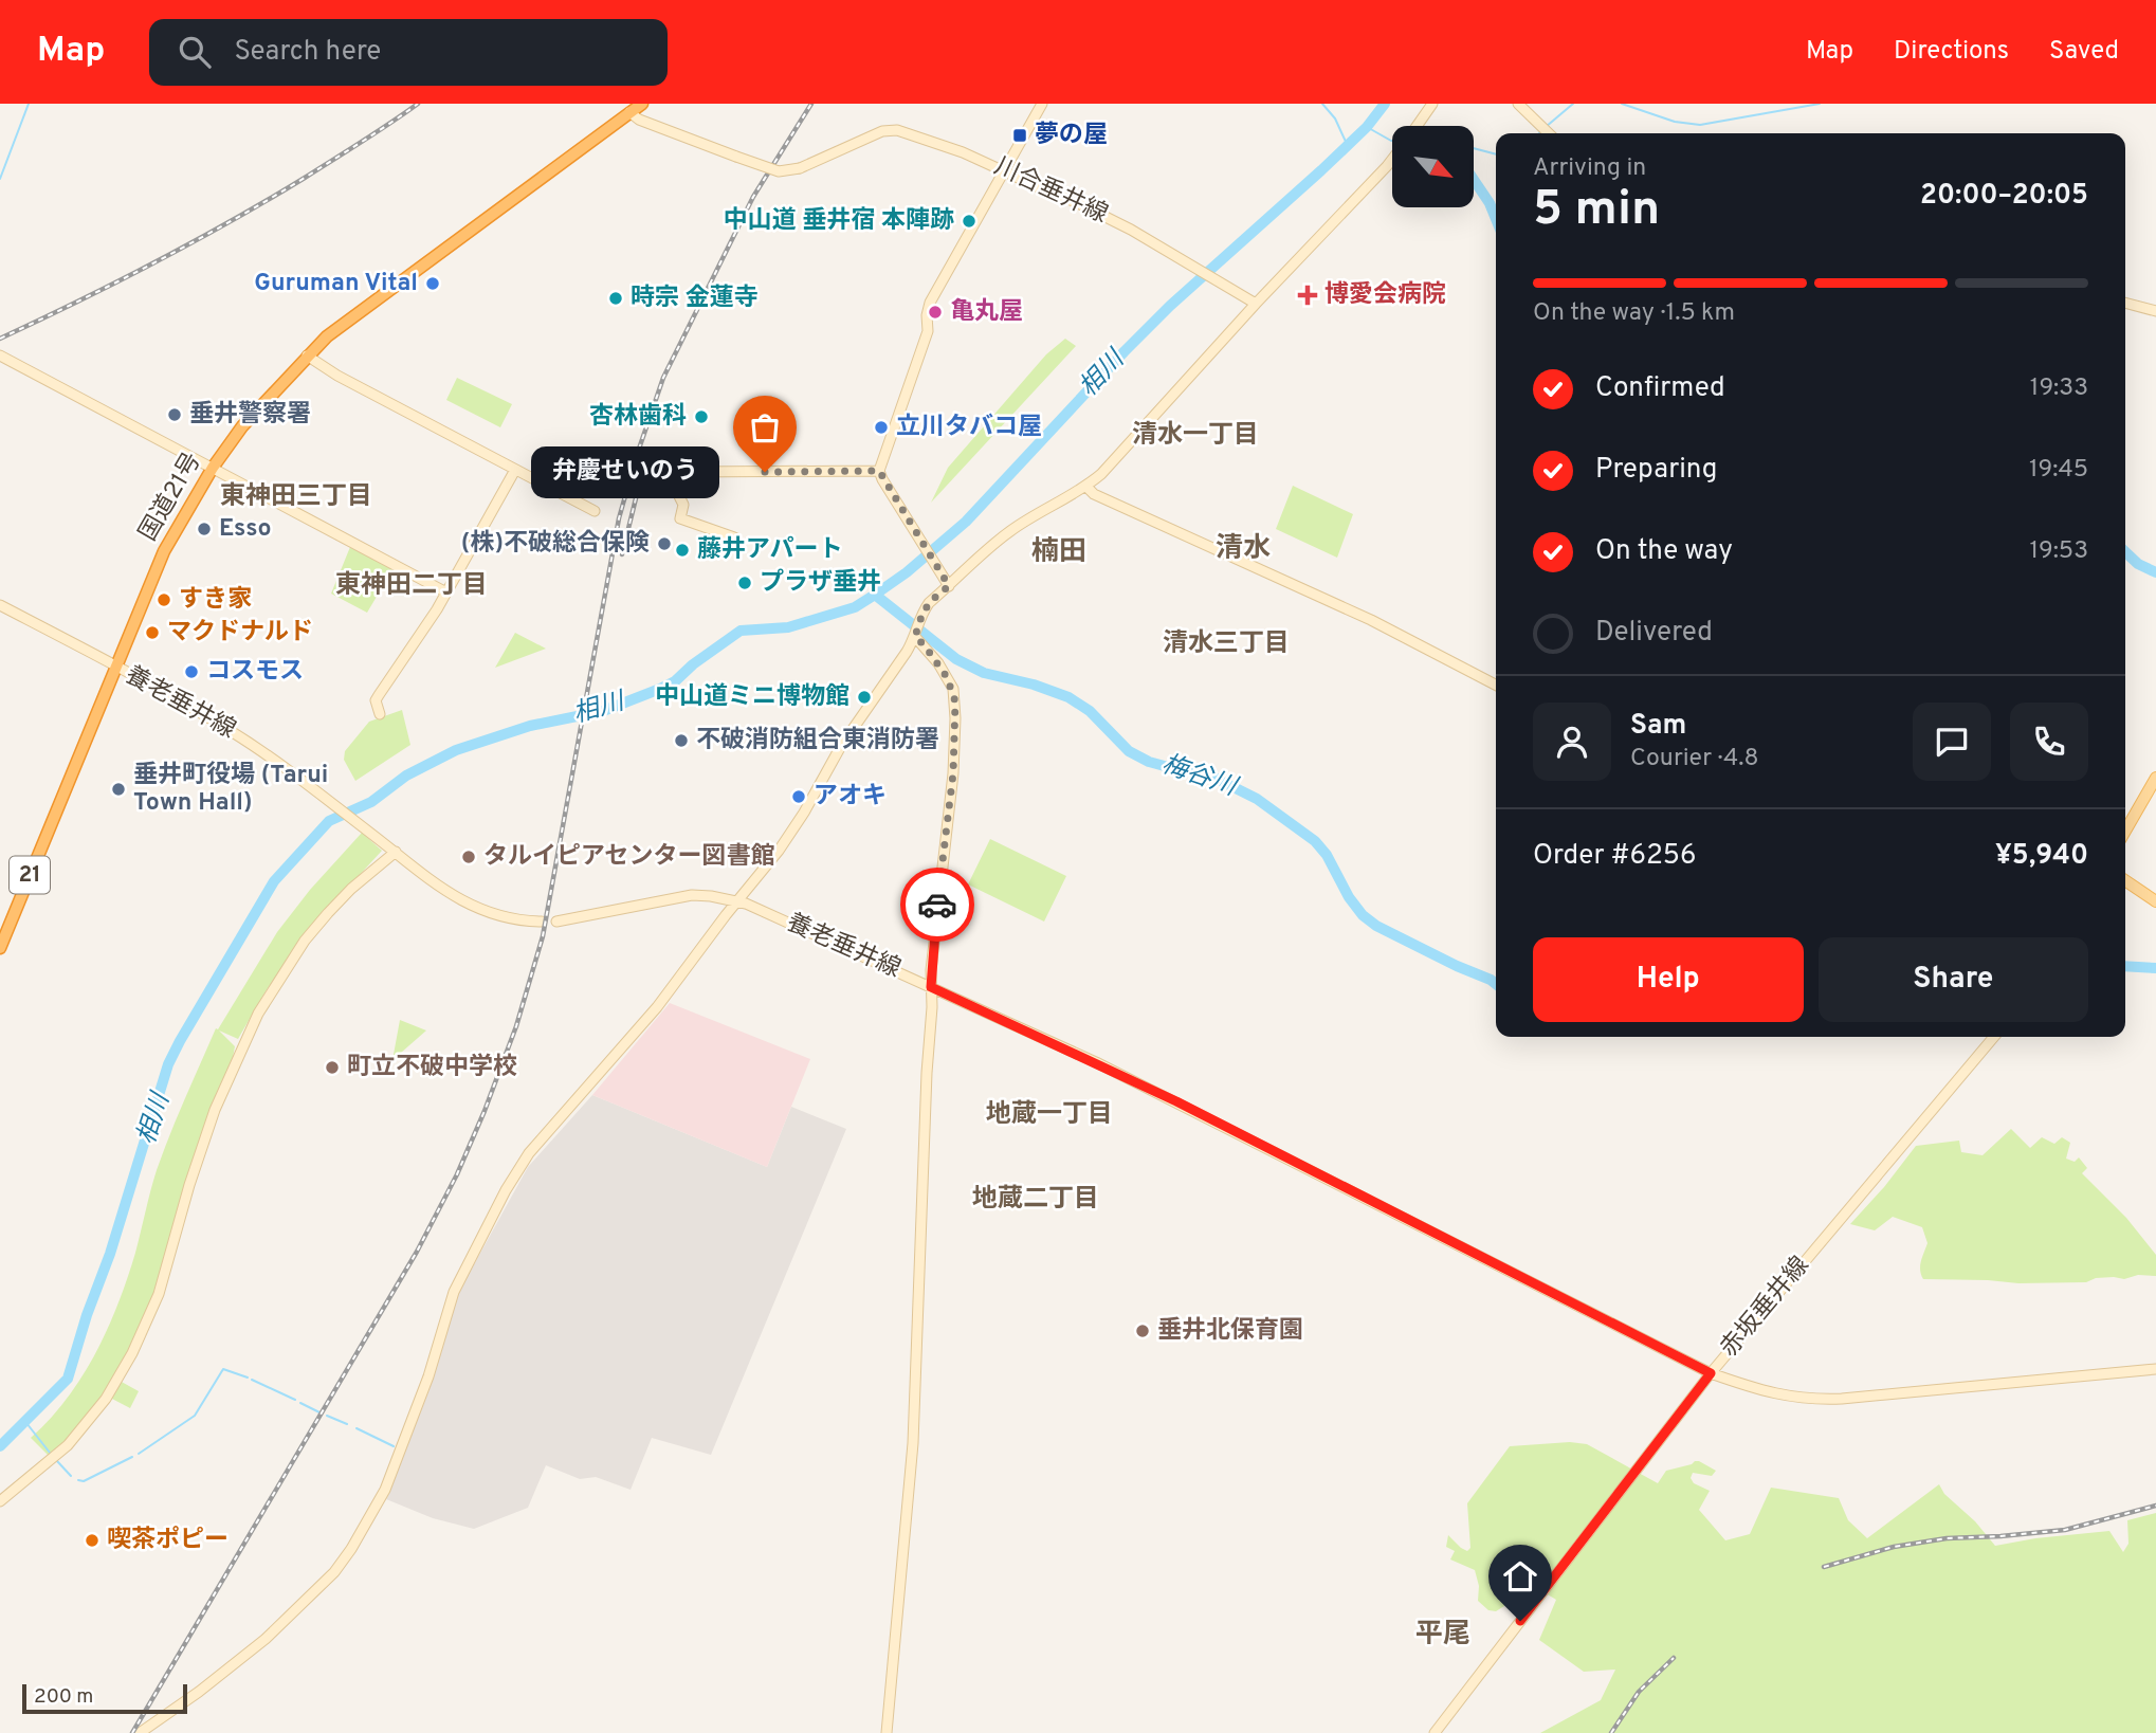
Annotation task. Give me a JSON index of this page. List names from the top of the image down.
{
  "streets": {
    "highway": ["国道21号", "21"],
    "street": ["川合垂井線", "養老垂井線", "赤坂垂井線"]
  },
  "crossings": [
    ["川合垂井線", "国道21号"],
    ["国道21号", "養老垂井線"],
    ["養老垂井線", "赤坂垂井線"]
  ],
  "districts": [
    "清水一丁目",
    "東神田三丁目",
    "清水",
    "楠田",
    "東神田二丁目",
    "清水三丁目",
    "地蔵一丁目",
    "地蔵二丁目",
    "平尾"
  ],
  "water": ["相川", "梅谷川"],
  "places": {
    "transit": ["夢の屋"],
    "other": [
      "中山道 垂井宿 本陣跡",
      "Guruman Vital",
      "時宗 金蓮寺",
      "亀丸屋",
      "垂井警察署",
      "杏林歯科",
      "立川タバコ屋",
      "弁慶せいのう",
      "Esso",
      "(株)不破総合保険",
      "藤井アパート",
      "プラザ垂井",
      "すき家",
      "マクドナルド",
      "コスモス",
      "中山道ミニ博物館",
      "不破消防組合東消防署",
      "垂井町役場 (Tarui Town Hall)",
      "アオキ",
      "タルイピアセンター図書館",
      "町立不破中学校",
      "垂井北保育園",
      "喫茶ポピー"
    ],
    "health": ["博愛会病院"]
  },
  "scale_bar": "200 m",
  "north": "bottom right",
  "page": {
    "header": "Map",
    "search": "Search here",
    "nav": ["Map", "Directions", "Saved"],
    "heading": ["5 min", "Arriving in", "20:00–20:05"],
    "panel": [
      "Sam",
      "Courier · 4.8",
      "Order #6256",
      "¥5,940"
    ],
    "bar": "On the way · 1.5 km",
    "list": [
      ["Confirmed", "19:33"],
      ["Preparing", "19:45"],
      ["On the way", "19:53"],
      "Delivered"
    ],
    "bubble": "弁慶せいのう",
    "buttons": ["Help", "Share"],
    "scale": "200 m"
  }
}
